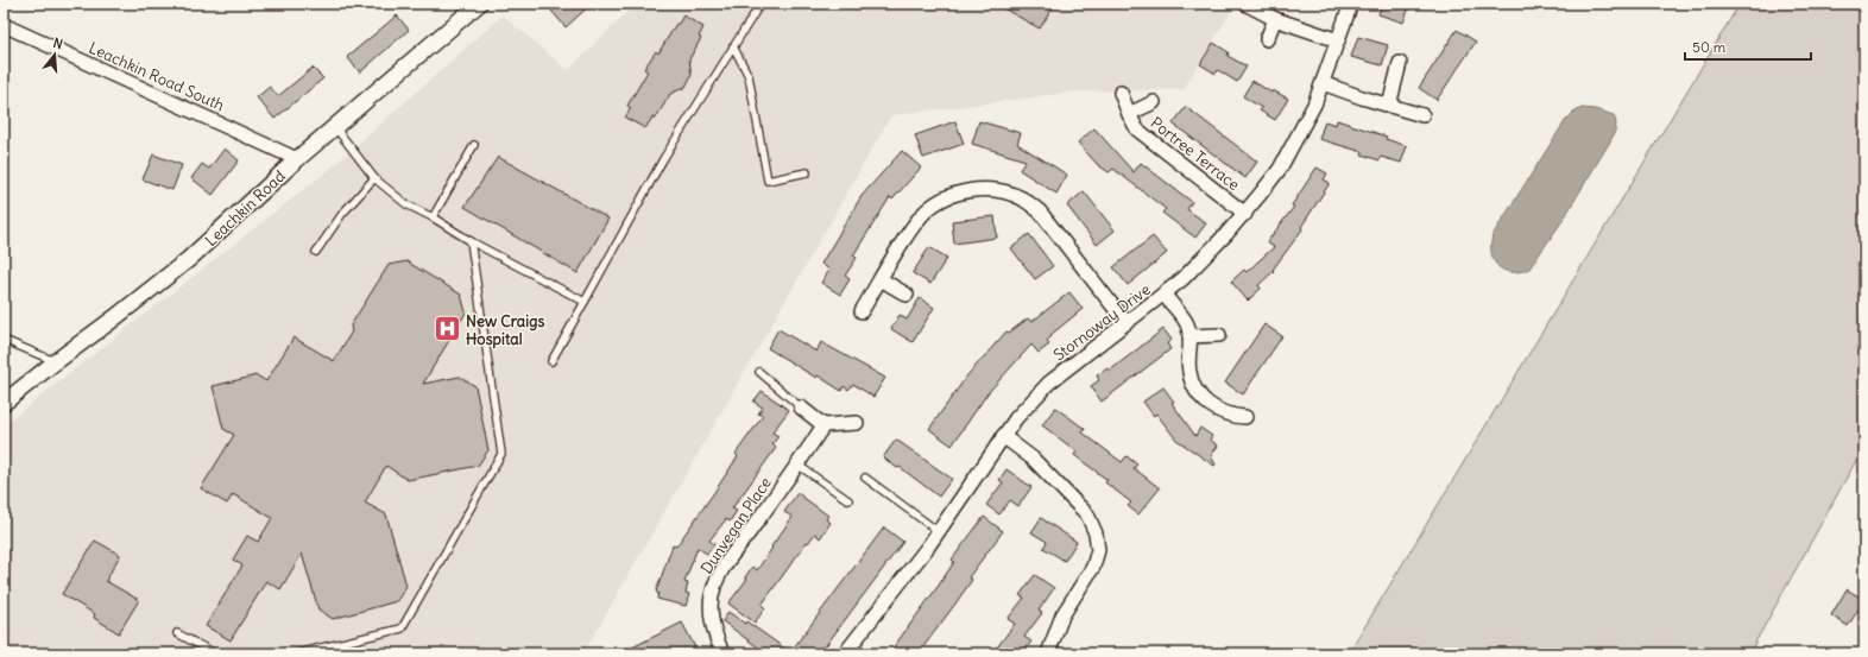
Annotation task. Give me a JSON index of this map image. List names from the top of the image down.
{
  "streets": {
    "street": [
      "Leachkin Road South",
      "Portree Terrace",
      "Leachkin Road",
      "Stornoway Drive",
      "Dunvegan Place"
    ]
  },
  "crossings": [
    ["Leachkin Road South", "Leachkin Road"],
    ["Portree Terrace", "Stornoway Drive"]
  ],
  "places": {
    "hospital": ["New Craigs Hospital"]
  },
  "scale_bar": "50 m",
  "north": "top"
}
